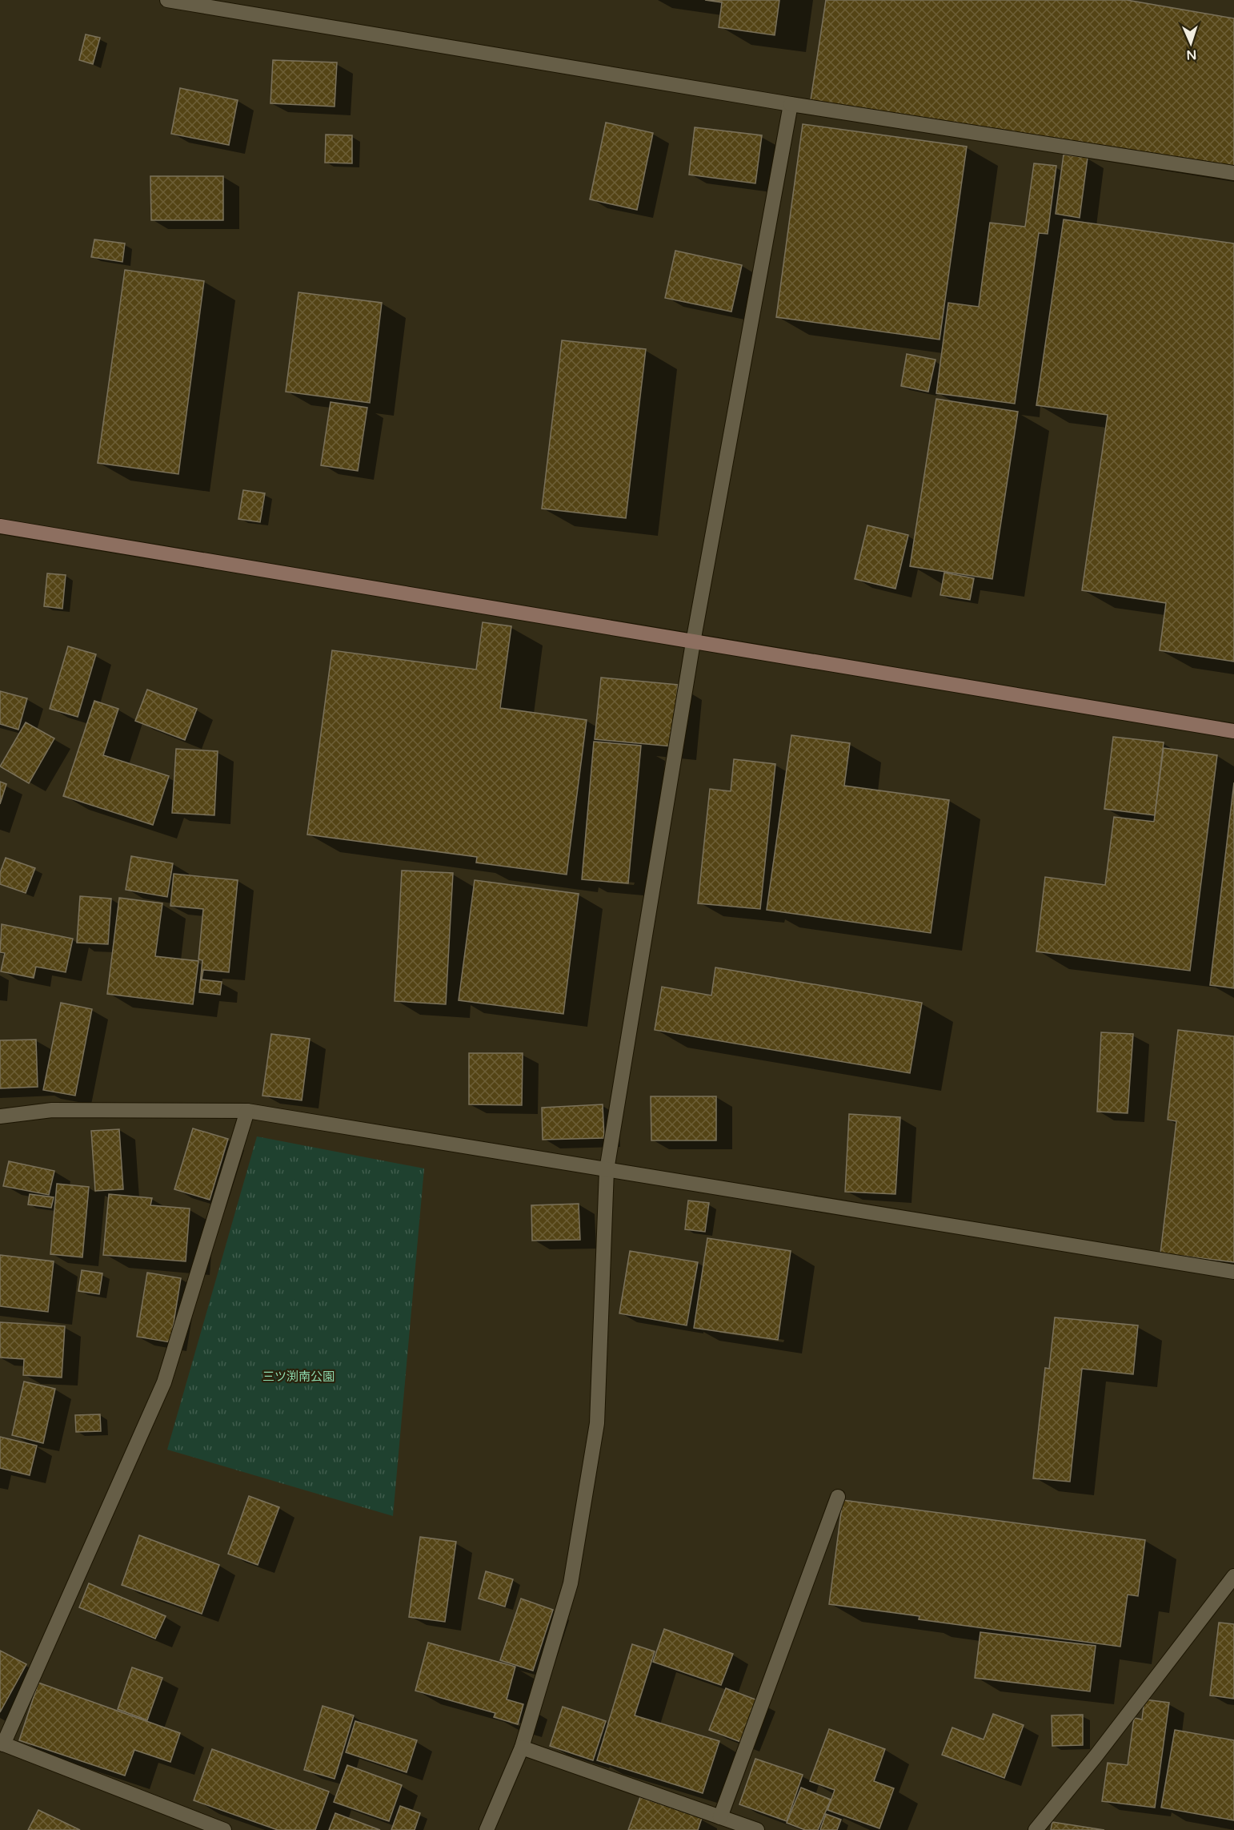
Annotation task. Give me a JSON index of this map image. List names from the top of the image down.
{
  "parks": ["三ツ渕南公園"],
  "north": "bottom"
}
